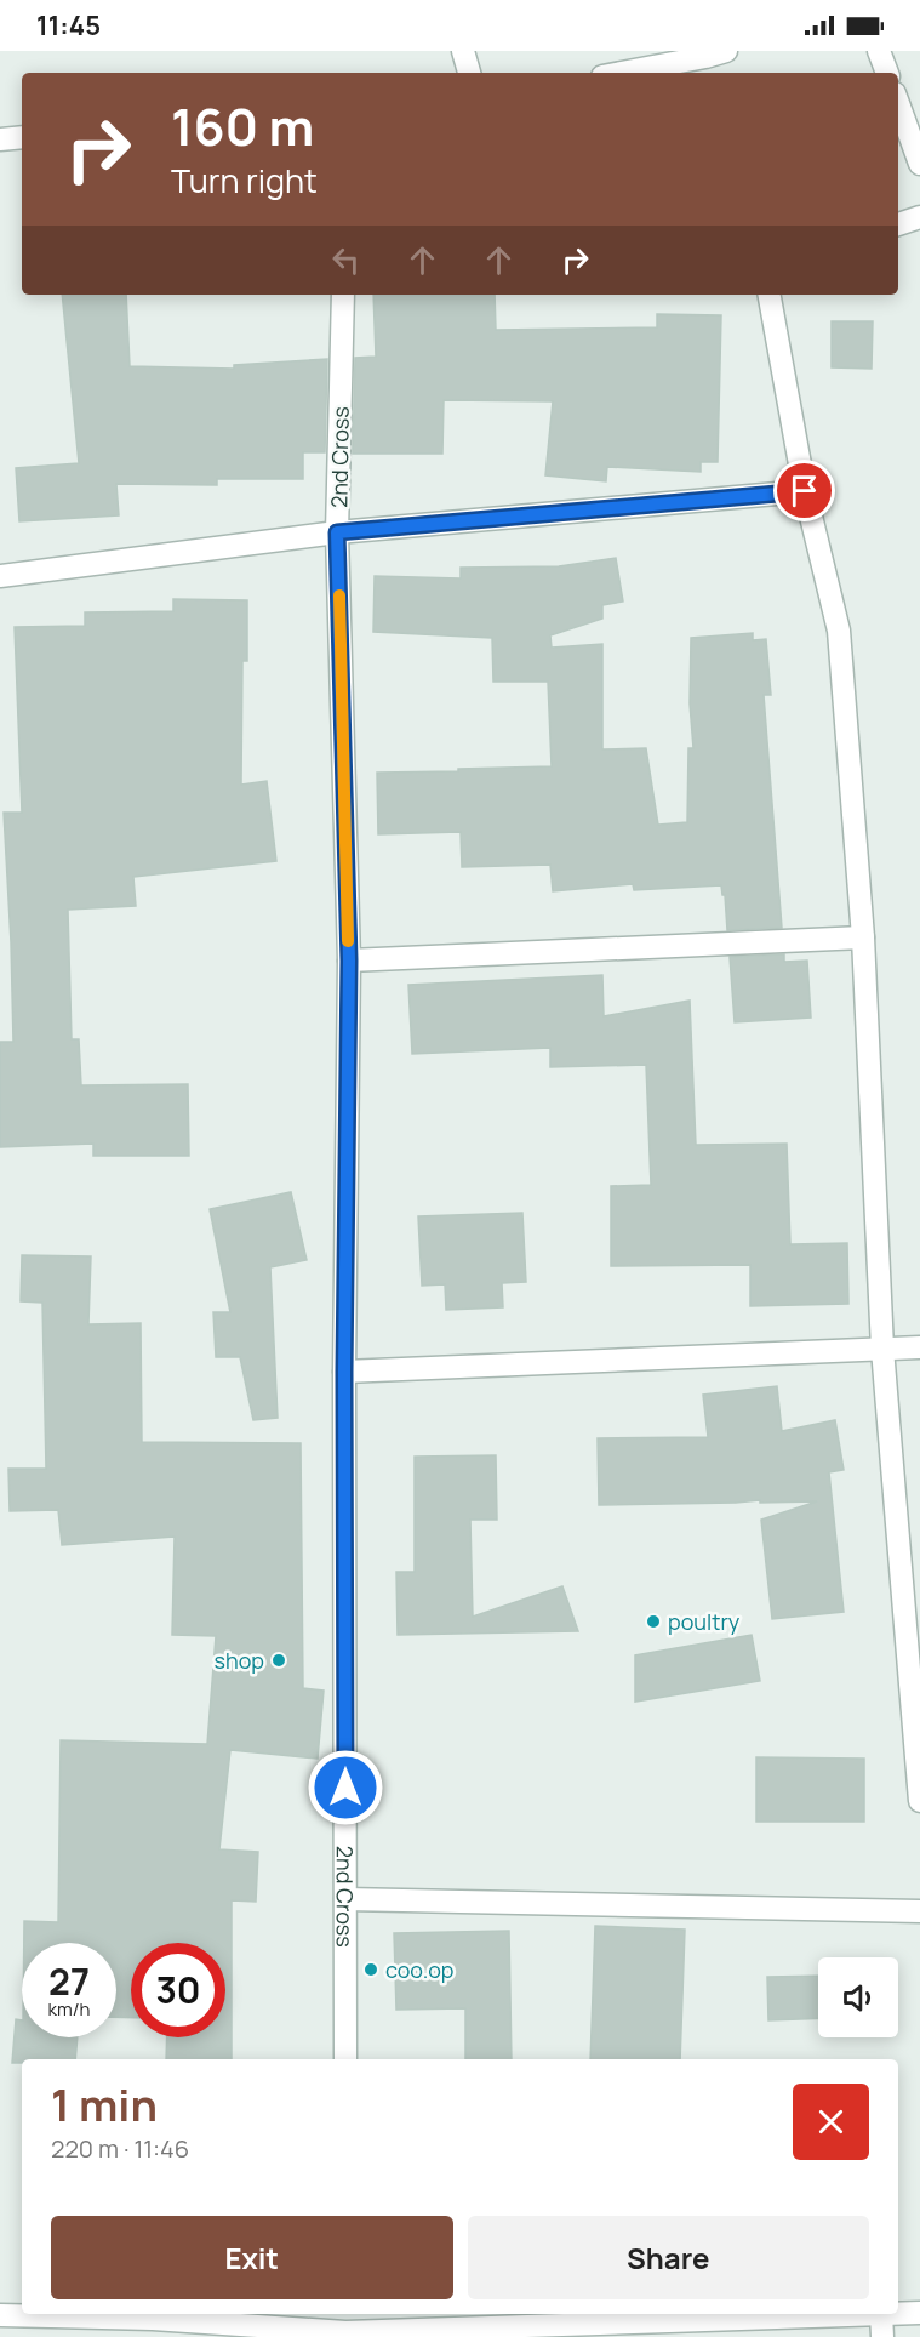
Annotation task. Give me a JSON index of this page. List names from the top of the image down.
{
  "streets": {
    "street": ["2nd Cross"]
  },
  "places": ["poultry", "shop", "coo.op"],
  "page": {
    "status": "11:45",
    "turn": ["160 m", "Turn right"],
    "speed": "27 km/h",
    "limit": "30",
    "heading": ["1 min", "220 m · 11:46"],
    "buttons": ["Exit", "Share"]
  }
}
